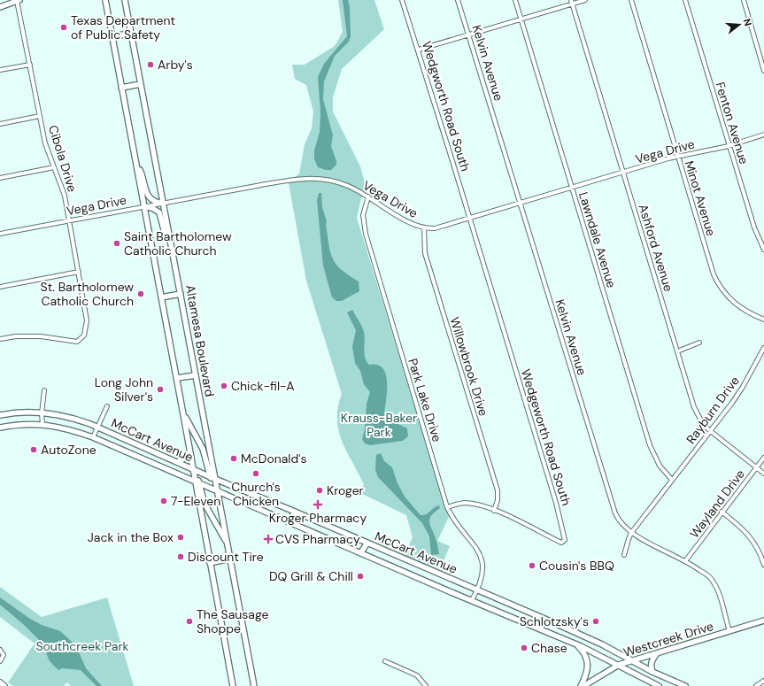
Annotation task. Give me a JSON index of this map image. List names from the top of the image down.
{
  "streets": {
    "main road": ["Altamesa Boulevard", "McCart Avenue", "Westcreek Drive"],
    "street": [
      "Kelvin Avenue",
      "Wedgworth Road South",
      "Fenton Avenue",
      "Vega Drive",
      "Cibola Drive",
      "Minot Avenue",
      "Lawndale Avenue",
      "Ashford Avenue",
      "Willowbrook Drive",
      "Park Lake Drive",
      "Rayburn Drive",
      "Wedgeworth Road South",
      "Wayland Drive"
    ]
  },
  "crossings": [
    ["Kelvin Avenue", "Vega Drive"],
    ["Kelvin Avenue", "Rayburn Drive"],
    ["Kelvin Avenue", "Wayland Drive"],
    ["Kelvin Avenue", "Westcreek Drive"],
    ["Wedgworth Road South", "Vega Drive"],
    ["Wedgworth Road South", "Wedgeworth Road South"],
    ["Fenton Avenue", "Vega Drive"],
    ["Vega Drive", "Cibola Drive"],
    ["Vega Drive", "Minot Avenue"],
    ["Vega Drive", "Lawndale Avenue"],
    ["Vega Drive", "Ashford Avenue"],
    ["Vega Drive", "Altamesa Boulevard"],
    ["Vega Drive", "Willowbrook Drive"],
    ["Vega Drive", "Park Lake Drive"],
    ["Vega Drive", "Wedgeworth Road South"],
    ["Lawndale Avenue", "Rayburn Drive"],
    ["Ashford Avenue", "Rayburn Drive"],
    ["Ashford Avenue", "Wayland Drive"],
    ["Altamesa Boulevard", "McCart Avenue"],
    ["Willowbrook Drive", "Wedgeworth Road South"],
    ["Park Lake Drive", "Wedgeworth Road South"],
    ["Park Lake Drive", "McCart Avenue"],
    ["McCart Avenue", "Westcreek Drive"]
  ],
  "parks": ["Krauss-Baker Park", "Southcreek Park"],
  "places": {
    "other": [
      "Texas Department of Public Safety",
      "Arby's",
      "Saint Bartholomew Catholic Church",
      "St. Bartholomew Catholic Church",
      "Chick-fil-A",
      "Long John Silver's",
      "AutoZone",
      "McDonald's",
      "Church's Chicken",
      "Kroger",
      "7-Eleven",
      "Jack in the Box",
      "Discount Tire",
      "Cousin's BBQ",
      "DQ Grill & Chill",
      "The Sausage Shoppe",
      "Schlotzsky's",
      "Chase"
    ],
    "health": ["Kroger Pharmacy", "CVS Pharmacy"]
  },
  "north": "right"
}
